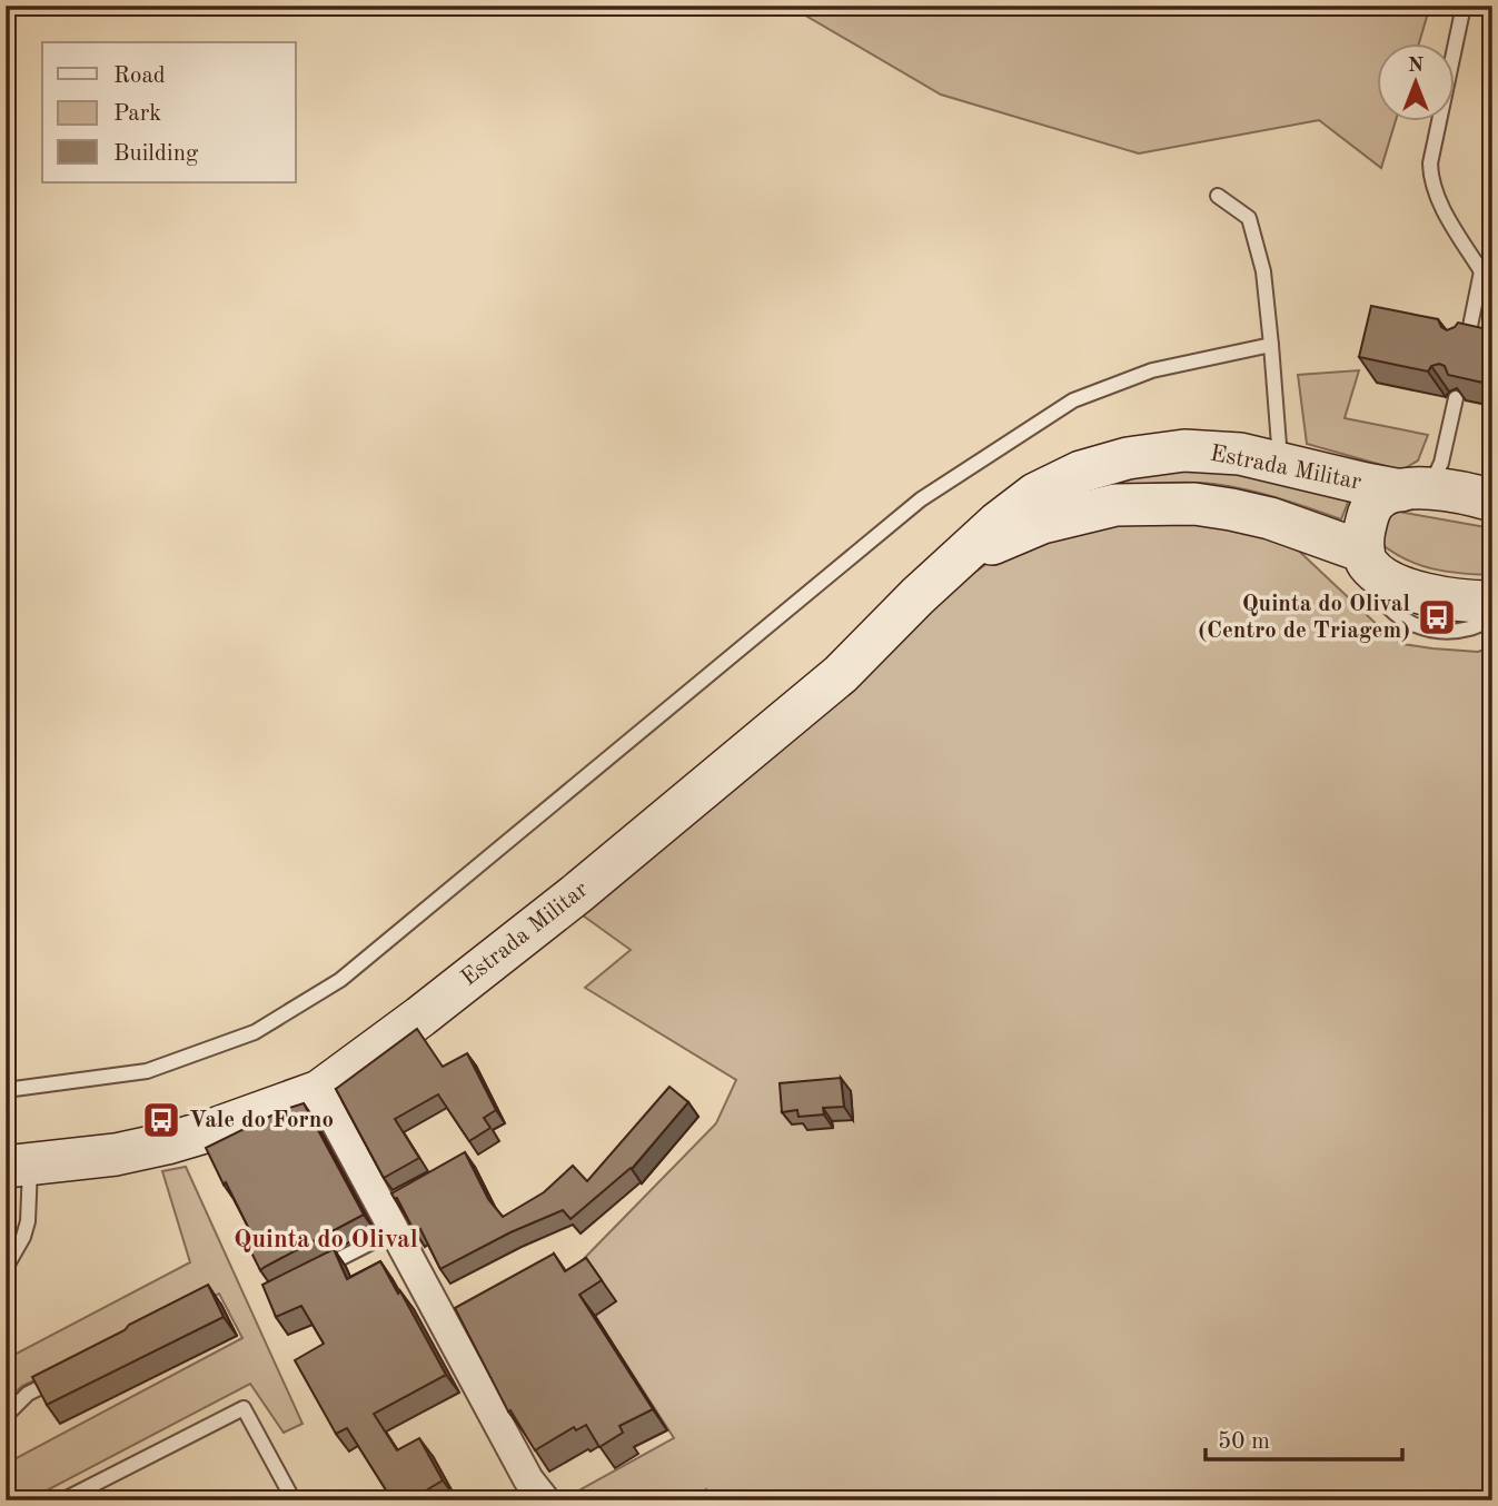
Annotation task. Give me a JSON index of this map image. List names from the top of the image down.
{
  "streets": {
    "street": ["Estrada Militar"]
  },
  "districts": ["Quinta do Olival"],
  "places": {
    "bus stop": ["Quinta do Olival (Centro de Triagem)", "Vale do Forno"]
  },
  "legend": ["Road", "Park", "Building"],
  "scale_bar": "50 m",
  "north": "top"
}
